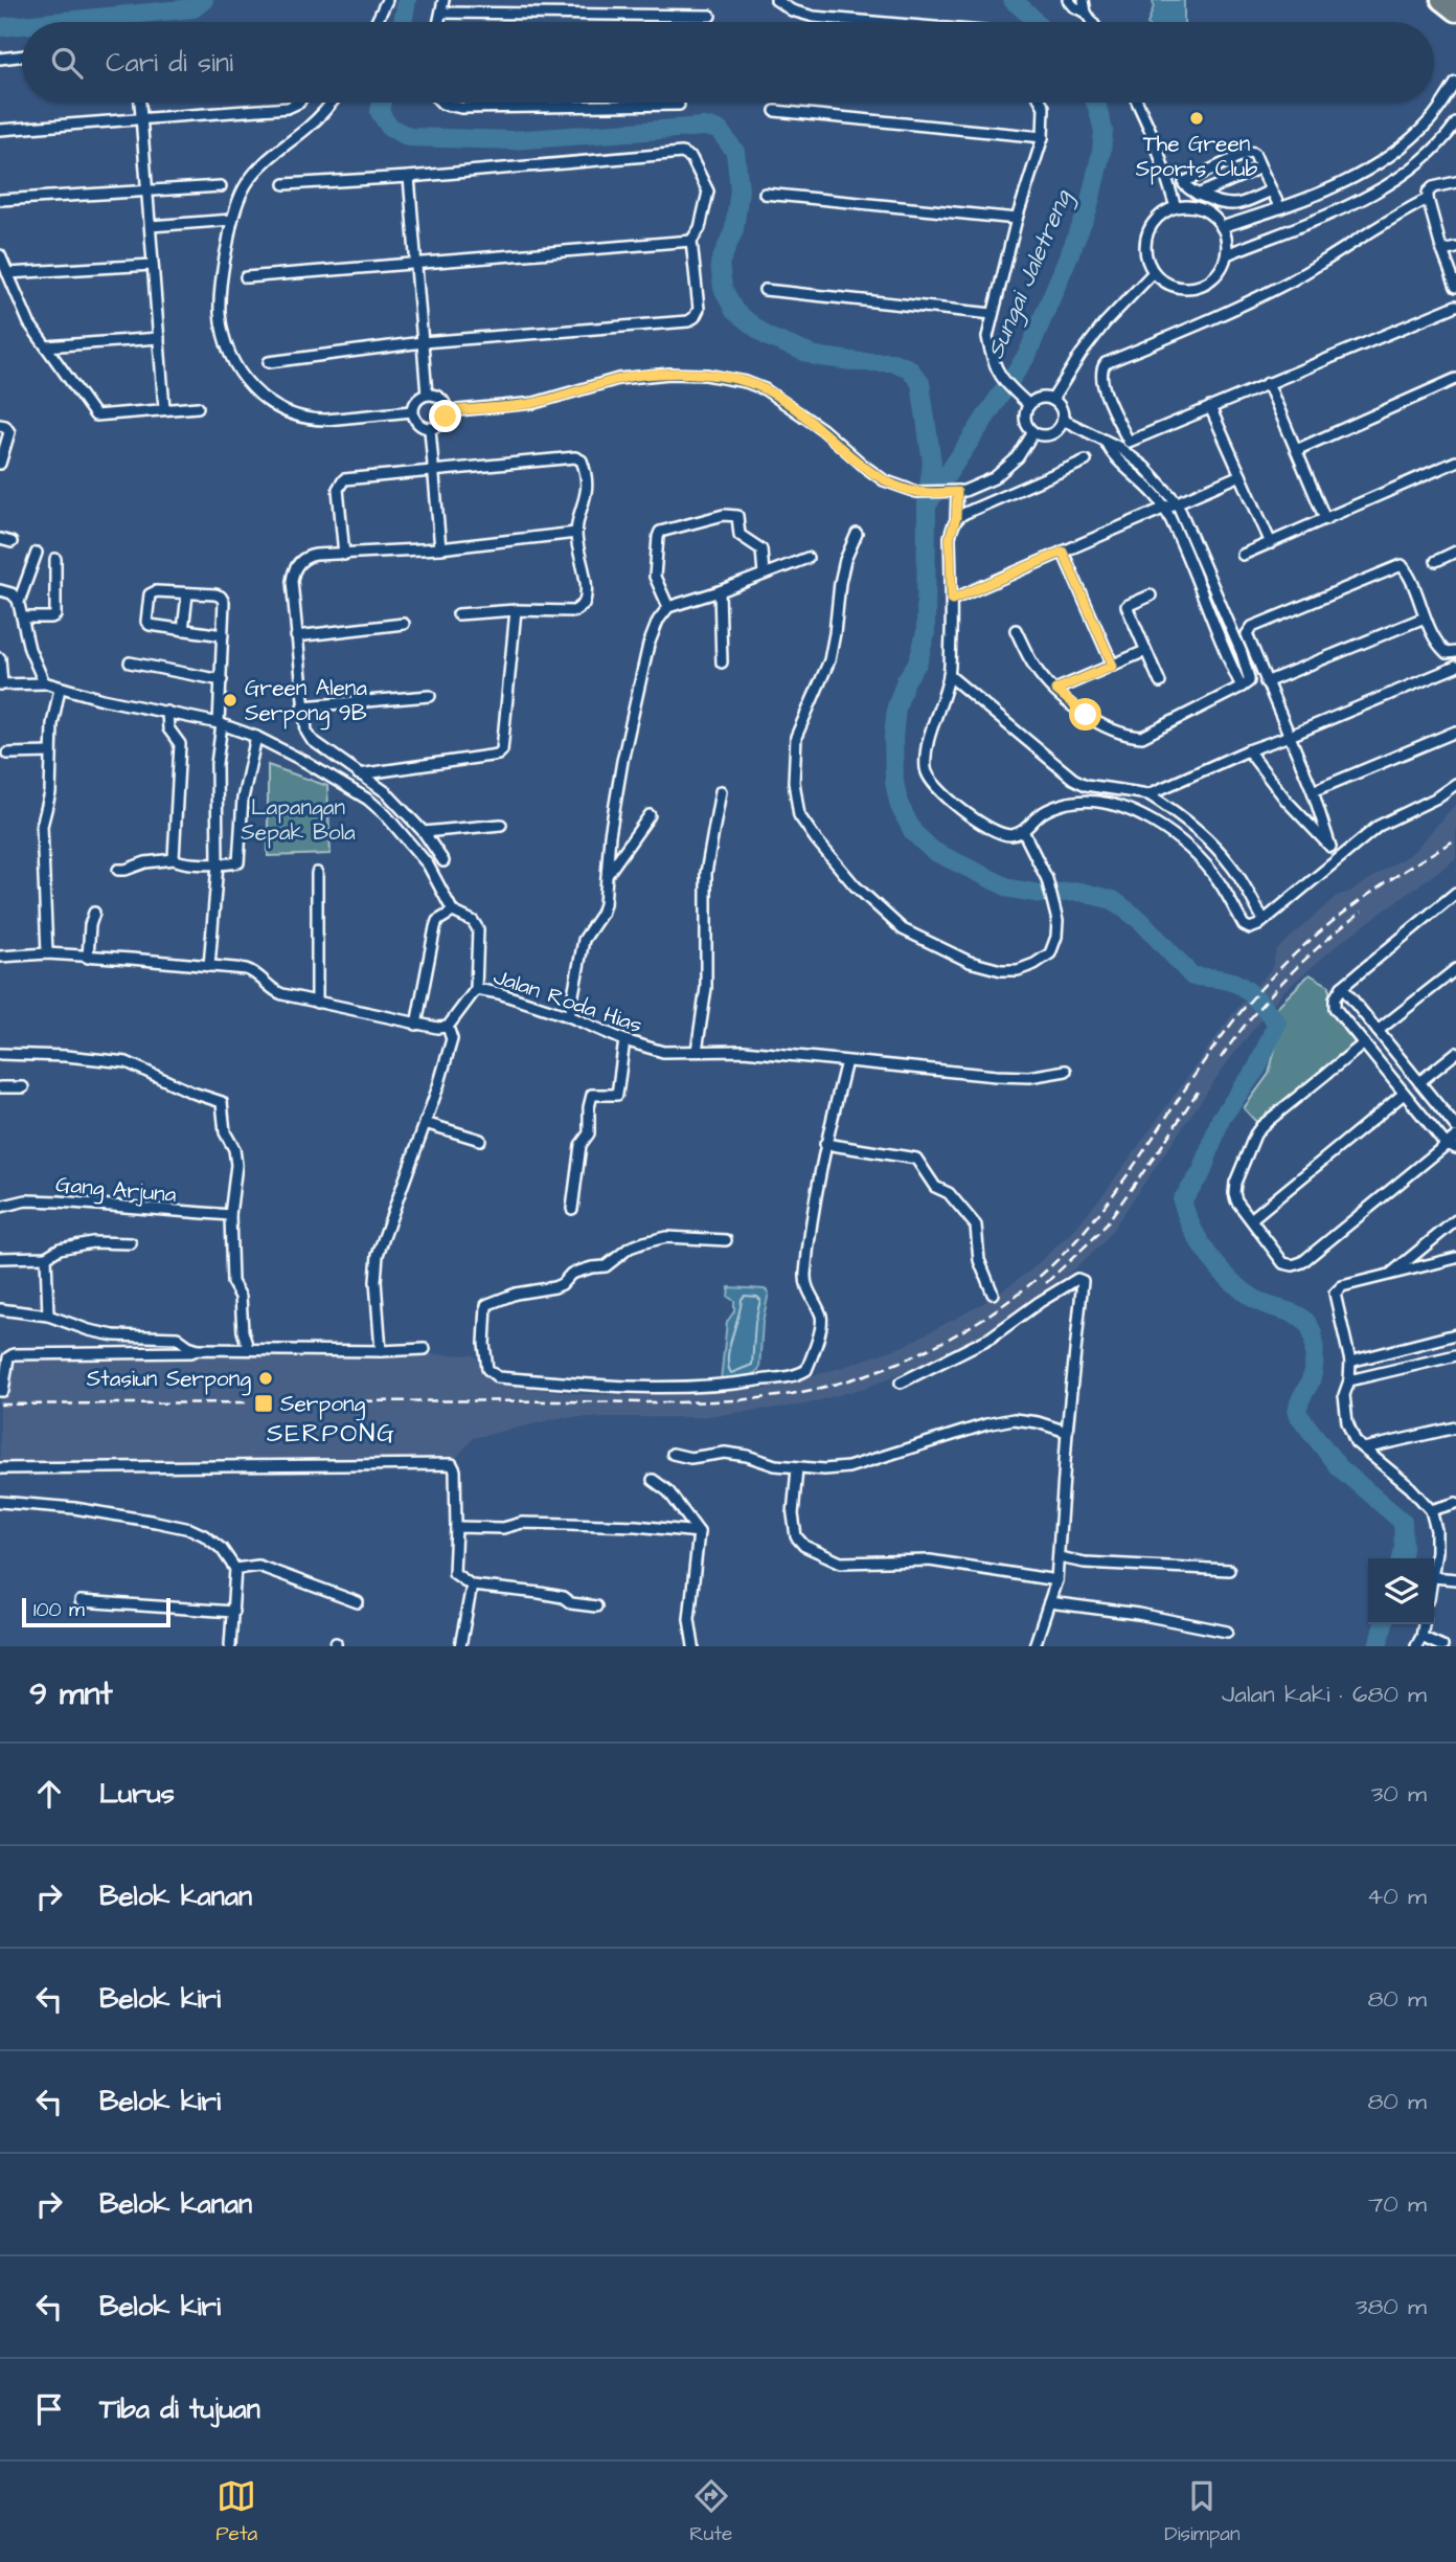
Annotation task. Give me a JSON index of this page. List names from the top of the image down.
{
  "streets": {
    "street": ["Jalan Roda Hias", "Gang Arjuna"]
  },
  "districts": ["SERPONG"],
  "water": ["Sungai Jaletreng"],
  "parks": ["Lapangan Sepak Bola"],
  "places": {
    "other": ["The Green Sports Club", "Green Alena Serpong 9B", "Stasiun Serpong"],
    "transit": ["Serpong"]
  },
  "scale_bar": "100 m",
  "page": {
    "search": "Cari di sini",
    "scale": "100 m",
    "heading": ["9 mnt", "Jalan kaki · 680 m"],
    "list": [
      ["Lurus", "30 m"],
      ["Belok kanan", "40 m"],
      ["Belok kiri", "80 m"],
      ["Belok kiri", "80 m"],
      ["Belok kanan", "70 m"],
      ["Belok kiri", "380 m"],
      "Tiba di tujuan"
    ],
    "nav": ["Peta", "Rute", "Disimpan"]
  }
}
